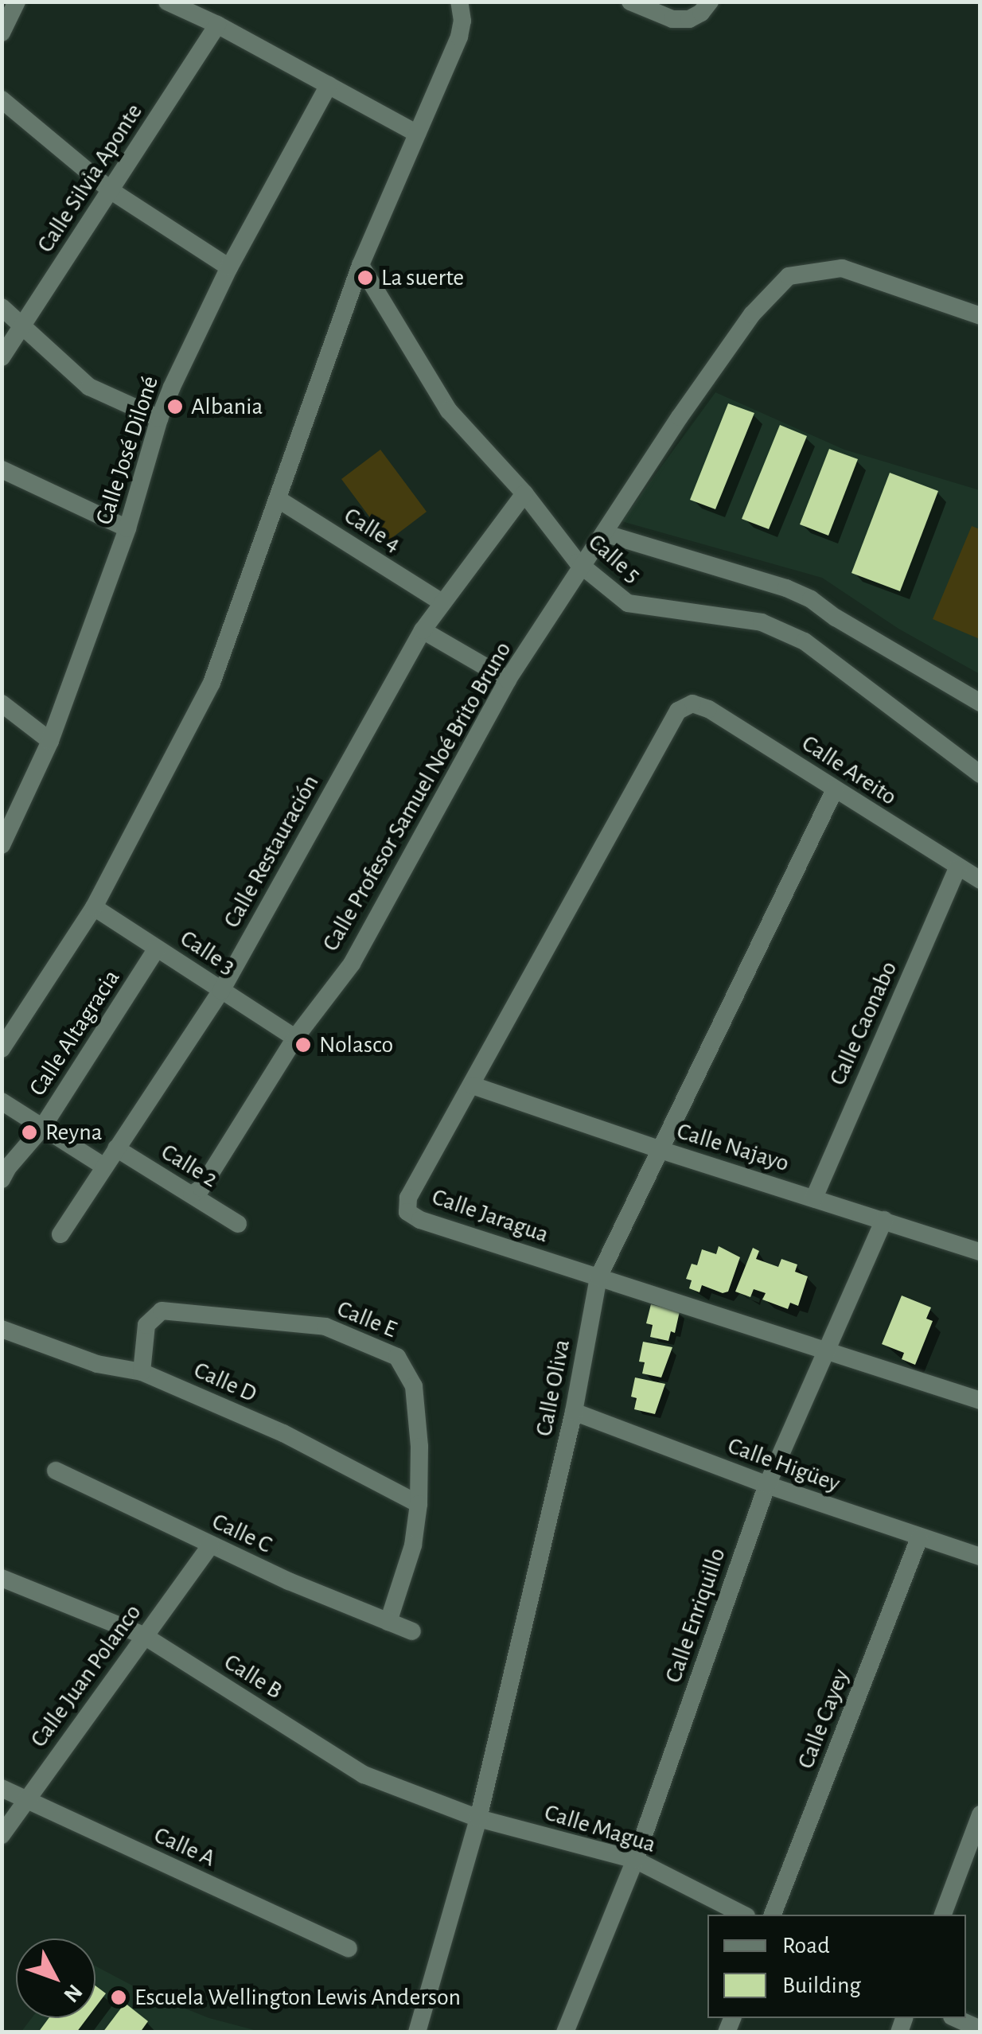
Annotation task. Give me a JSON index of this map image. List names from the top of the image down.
{
  "streets": {
    "street": [
      "Calle Silvia Aponte",
      "Calle José Diloné",
      "Calle 4",
      "Calle 5",
      "Calle Areito",
      "Calle Profesor Samuel Noé Brito Bruno",
      "Calle Restauración",
      "Calle 3",
      "Calle Caonabo",
      "Calle Altagracia",
      "Calle Najayo",
      "Calle 2",
      "Calle Jaragua",
      "Calle E",
      "Calle D",
      "Calle Oliva",
      "Calle Higüey",
      "Calle C",
      "Calle Enriquillo",
      "Calle Juan Polanco",
      "Calle B",
      "Calle Cayey",
      "Calle Magua",
      "Calle A"
    ]
  },
  "crossings": [
    ["Calle 4", "Calle Restauración"],
    ["Calle 5", "Calle Profesor Samuel Noé Brito Bruno"],
    ["Calle 5", "Calle Restauración"],
    ["Calle Areito", "Calle Caonabo"],
    ["Calle Areito", "Calle Jaragua"],
    ["Calle Areito", "Calle Oliva"],
    ["Calle Profesor Samuel Noé Brito Bruno", "Calle 3"],
    ["Calle Profesor Samuel Noé Brito Bruno", "Calle 2"],
    ["Calle Restauración", "Calle 3"],
    ["Calle Restauración", "Calle 2"],
    ["Calle 3", "Calle Altagracia"],
    ["Calle Caonabo", "Calle Najayo"],
    ["Calle Najayo", "Calle Jaragua"],
    ["Calle Najayo", "Calle Oliva"],
    ["Calle Najayo", "Calle Enriquillo"],
    ["Calle Jaragua", "Calle Oliva"],
    ["Calle Jaragua", "Calle Enriquillo"],
    ["Calle E", "Calle D"],
    ["Calle E", "Calle C"],
    ["Calle Oliva", "Calle Higüey"],
    ["Calle Oliva", "Calle B"],
    ["Calle Oliva", "Calle Magua"],
    ["Calle Higüey", "Calle Enriquillo"],
    ["Calle Higüey", "Calle Cayey"],
    ["Calle C", "Calle Juan Polanco"],
    ["Calle Enriquillo", "Calle Magua"],
    ["Calle Juan Polanco", "Calle B"],
    ["Calle Juan Polanco", "Calle A"],
    ["Calle B", "Calle Magua"]
  ],
  "places": [
    "La suerte",
    "Albania",
    "Nolasco",
    "Reyna",
    "Escuela Wellington Lewis Anderson"
  ],
  "legend": ["Road", "Building"],
  "north": "bottom right"
}
